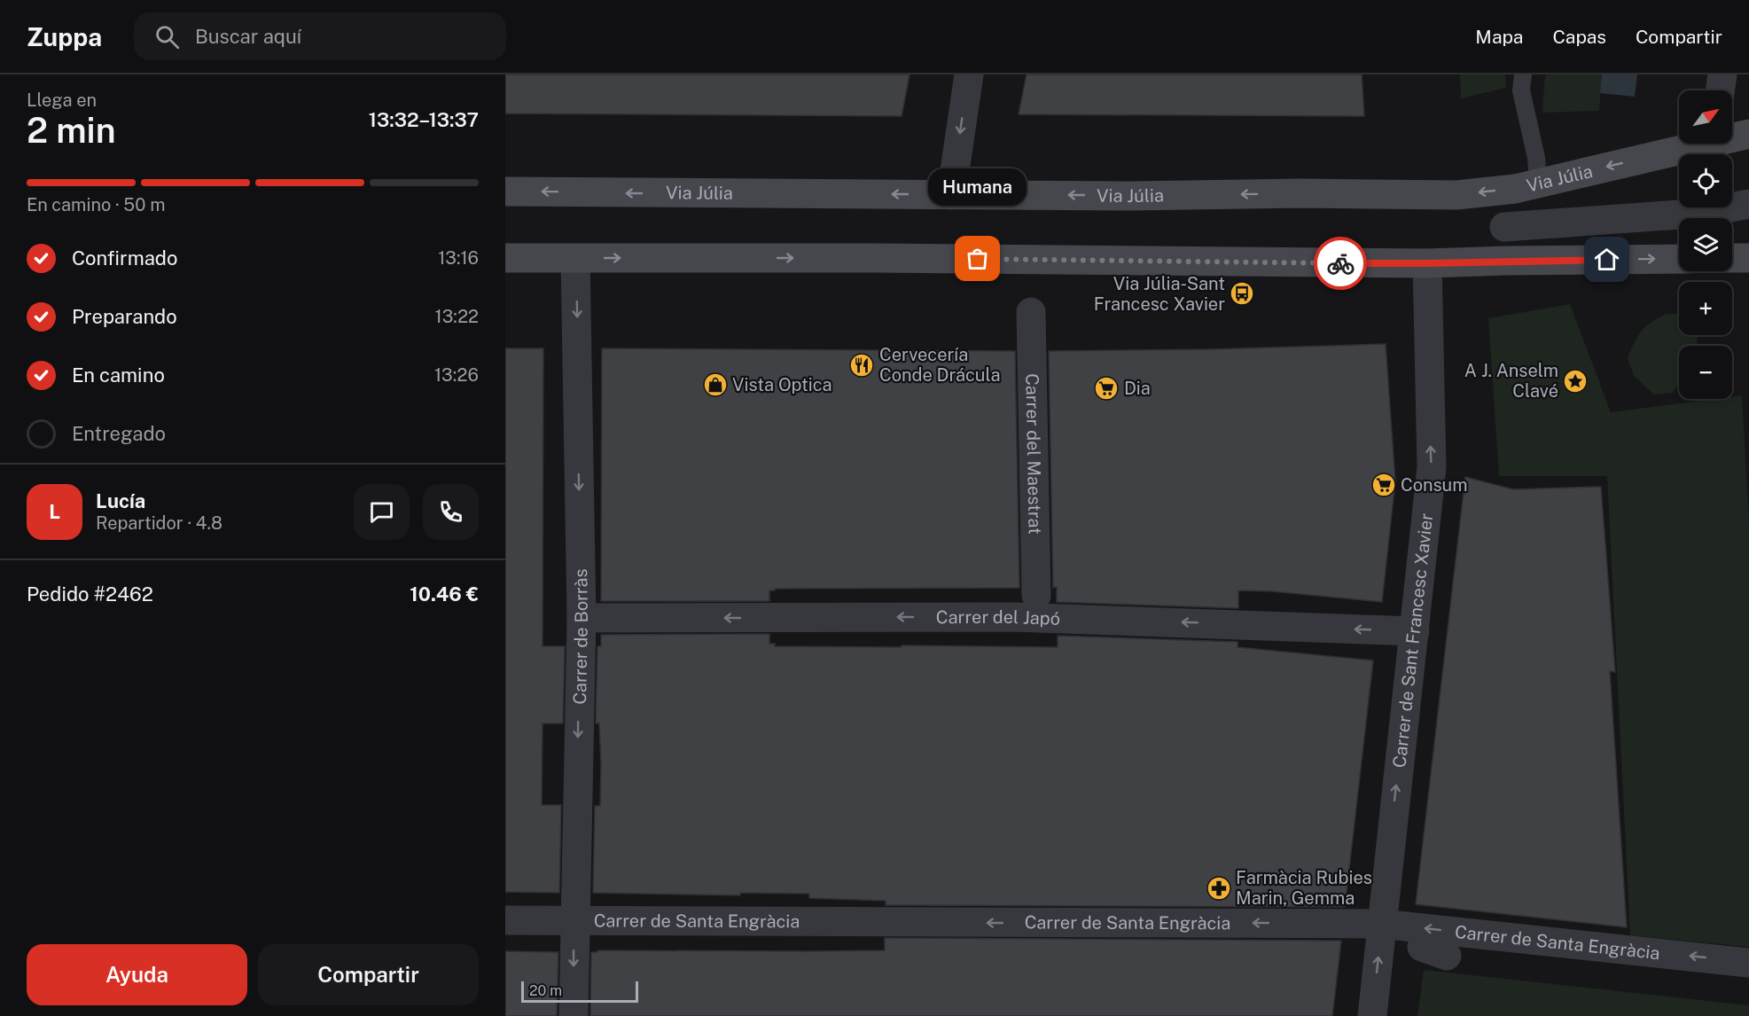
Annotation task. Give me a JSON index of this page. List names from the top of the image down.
{
  "streets": {
    "street": [
      "Via Júlia",
      "Carrer del Maestrat",
      "Carrer del Japó",
      "Carrer de Borràs",
      "Carrer de Sant Francesc Xavier",
      "Carrer de Santa Engràcia"
    ]
  },
  "crossings": [
    ["Carrer del Japó", "Carrer de Borràs"],
    ["Carrer del Japó", "Carrer de Sant Francesc Xavier"],
    ["Carrer de Borràs", "Carrer de Santa Engràcia"],
    ["Carrer de Sant Francesc Xavier", "Carrer de Santa Engràcia"]
  ],
  "one_way": [
    "Carrer del Japó",
    "Carrer de Borràs",
    "Carrer de Sant Francesc Xavier",
    "Carrer de Santa Engràcia"
  ],
  "places": {
    "other": ["Humana"],
    "bus stop": ["Via Júlia-Sant Francesc Xavier"],
    "restaurant": ["Cervecería Conde Drácula"],
    "place": ["A J. Anselm Clavé"],
    "shop": ["Vista Optica"],
    "supermarket": ["Dia", "Consum"],
    "pharmacy": ["Farmàcia Rubies Marin, Gemma"]
  },
  "scale_bar": "20 m",
  "north": "top right",
  "page": {
    "header": "Zuppa",
    "search": "Buscar aquí",
    "nav": ["Mapa", "Capas", "Compartir"],
    "heading": ["2 min", "Llega en", "13:32–13:37"],
    "panel": [
      "Lucía",
      "Repartidor · 4.8",
      "Pedido #2462",
      "10.46 €"
    ],
    "map_buttons": ["+", "−"],
    "bar": "En camino · 50 m",
    "bubble": "Humana",
    "list": [
      ["Confirmado", "13:16"],
      ["Preparando", "13:22"],
      ["En camino", "13:26"],
      "Entregado"
    ],
    "round": "L",
    "buttons": ["Ayuda", "Compartir"],
    "scale": "20 m"
  }
}
